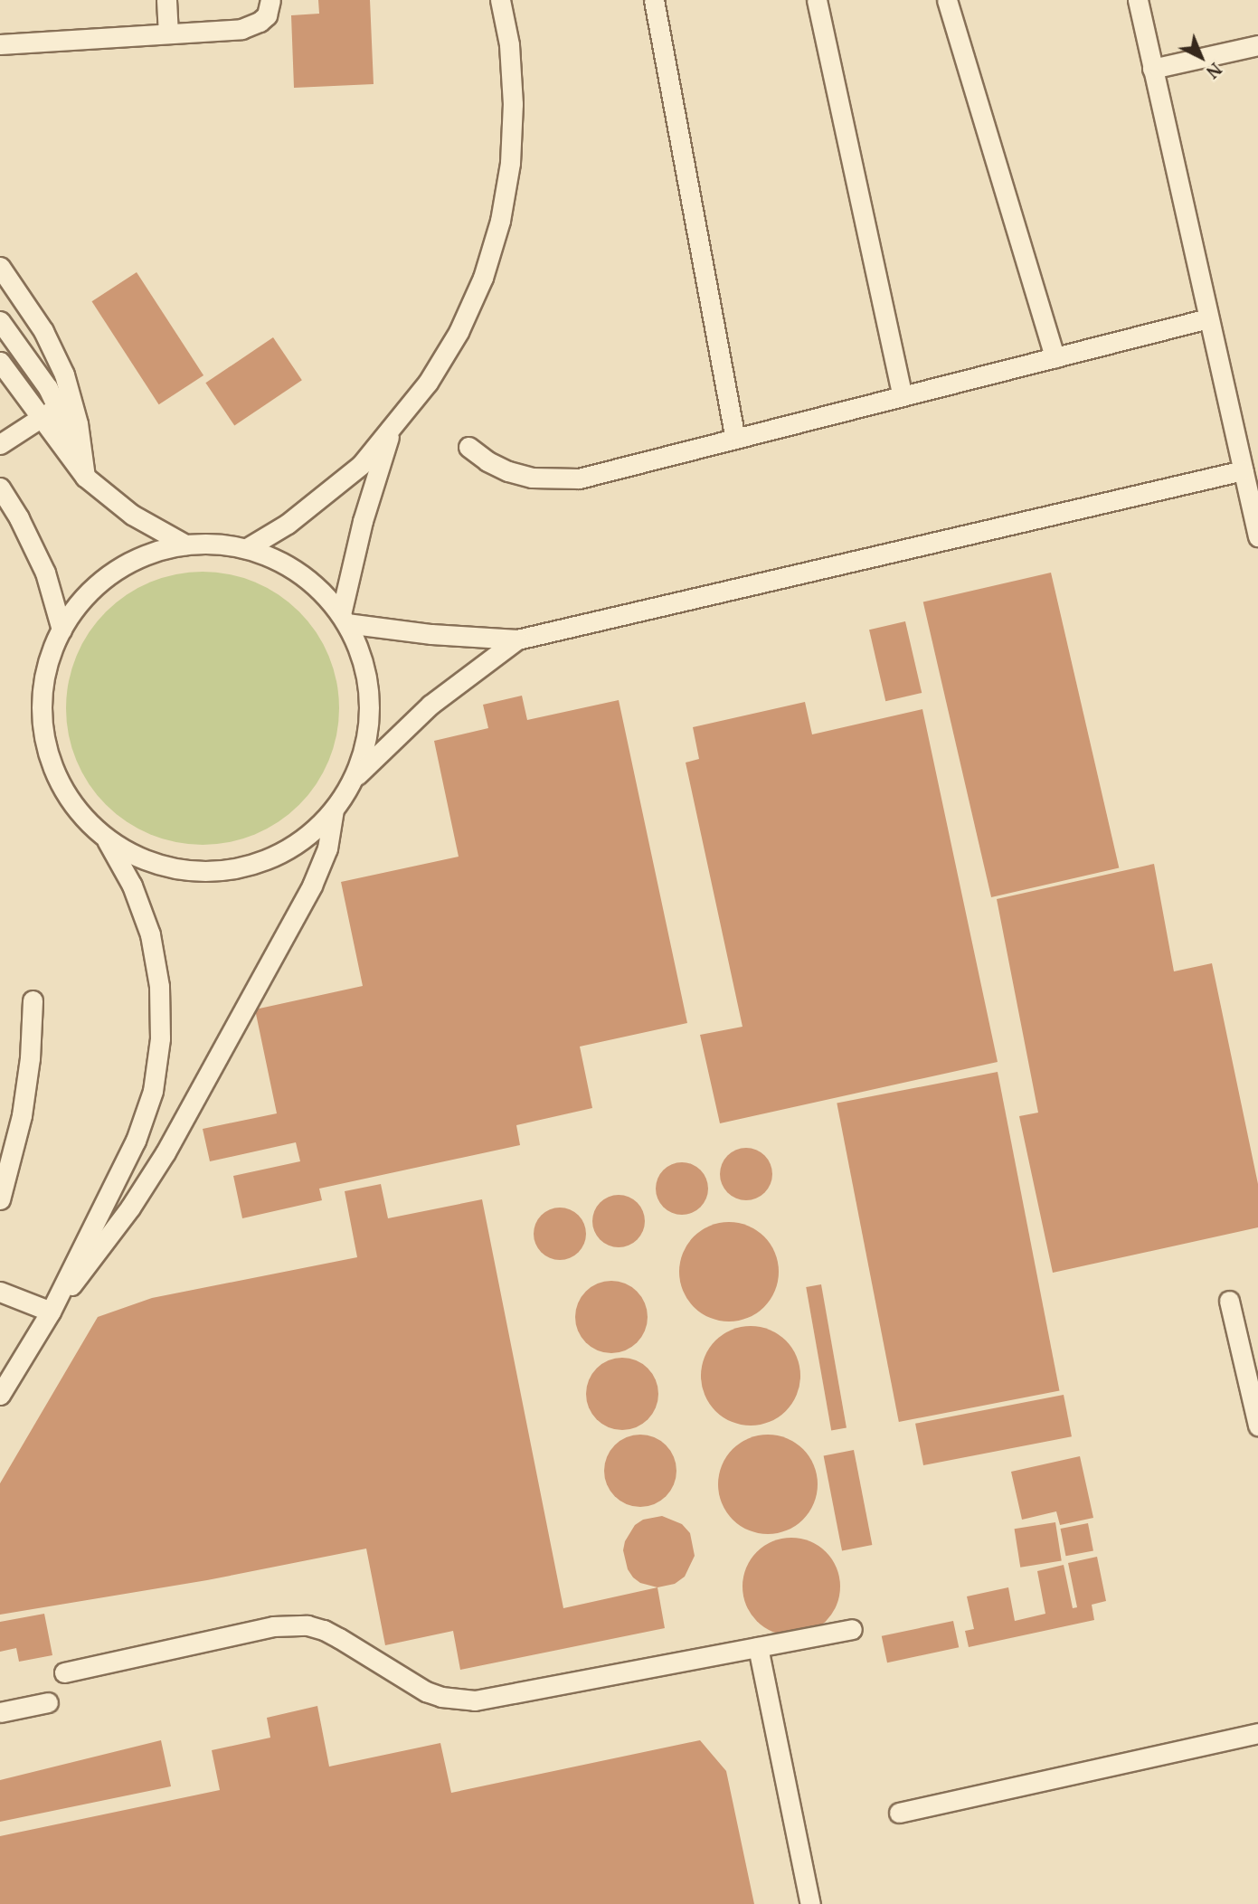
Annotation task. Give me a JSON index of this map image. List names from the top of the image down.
{
  "north": "bottom right"
}
